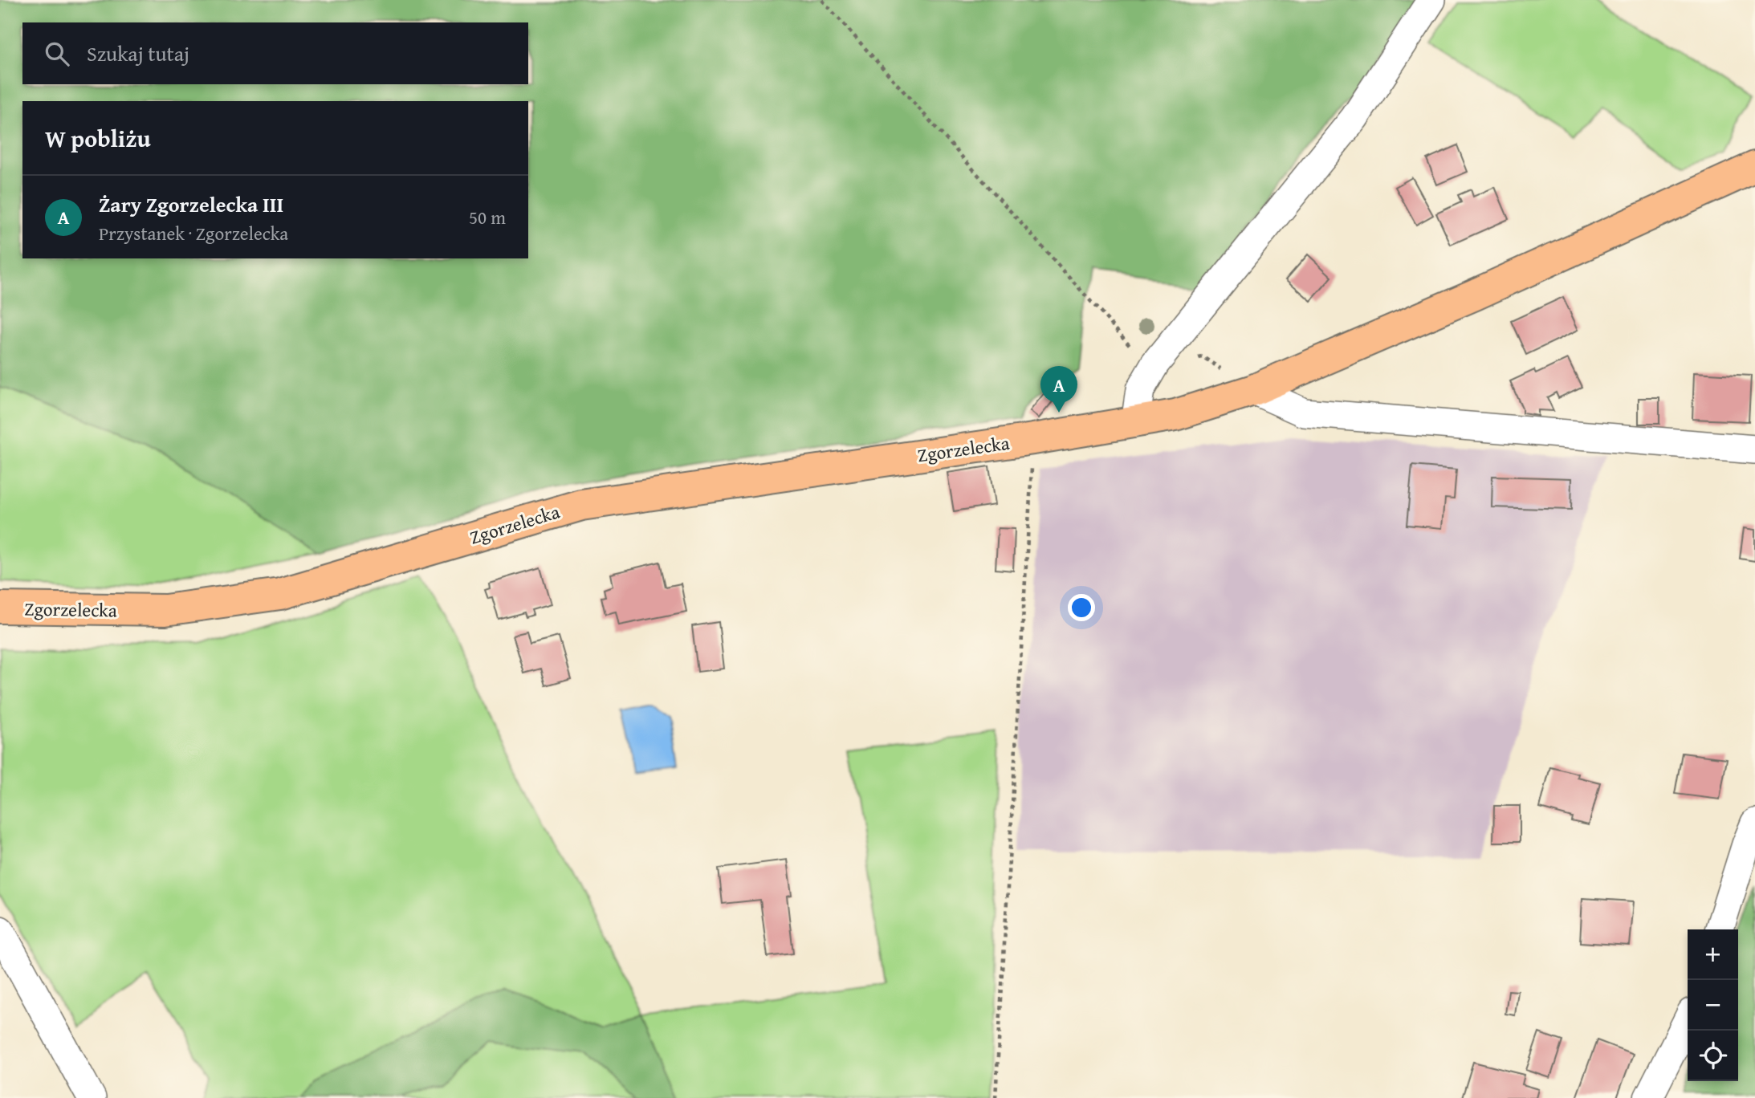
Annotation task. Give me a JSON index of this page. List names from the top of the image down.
{
  "streets": {
    "main road": ["Zgorzelecka"]
  },
  "page": {
    "search": "Szukaj tutaj",
    "heading": "W pobliżu",
    "list": [
      {
        "mark": "A",
        "name": "Żary Zgorzelecka III",
        "note": "Przystanek · Zgorzelecka",
        "value": "50 m"
      }
    ],
    "pins": "A",
    "map_buttons": ["+", "−"]
  }
}
